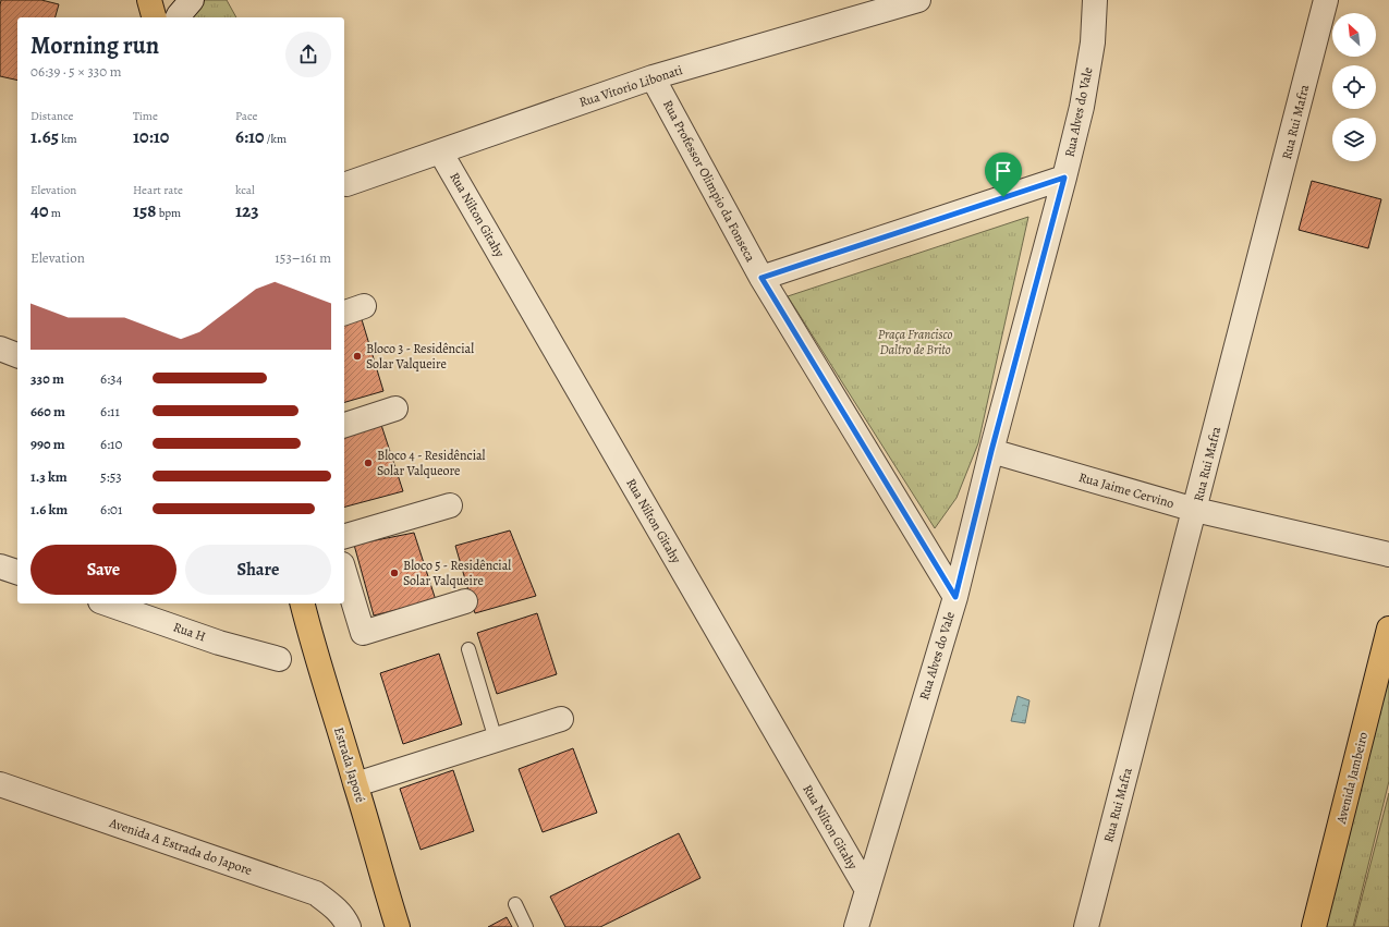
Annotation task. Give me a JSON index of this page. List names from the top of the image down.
{
  "streets": {
    "main road": ["Estrada Japoré", "Avenida Jambeiro"],
    "street": [
      "Rua Vitorio Libonati",
      "Rua Alves do Vale",
      "Rua Rui Mafra",
      "Rua Professor Olimpio da Fonseca",
      "Rua Nilton Gitahy",
      "Rua Jaime Cervino",
      "Rua H",
      "Avenida A Estrada do Japore"
    ]
  },
  "crossings": [
    ["Rua Vitorio Libonati", "Rua Professor Olimpio da Fonseca"],
    ["Rua Vitorio Libonati", "Rua Nilton Gitahy"],
    ["Rua Alves do Vale", "Rua Professor Olimpio da Fonseca"],
    ["Rua Alves do Vale", "Rua Nilton Gitahy"],
    ["Rua Alves do Vale", "Rua Jaime Cervino"],
    ["Rua Rui Mafra", "Rua Jaime Cervino"]
  ],
  "parks": ["Praça Francisco Daltro de Brito"],
  "places": ["Bloco 3 - Residêncial Solar Valqueire", "Bloco 4 - Residêncial Solar Valqueore", "Bloco 5 - Residêncial Solar Valqueire"],
  "north": "top left",
  "page": {
    "heading": ["Morning run", "06:39 · 5 × 330 m"],
    "stats": [
      ["Distance", "1.65 km"],
      ["Time", "10:10"],
      ["Pace", "6:10 /km"],
      ["Elevation", "40 m"],
      ["Heart rate", "158 bpm"],
      ["kcal", "123"]
    ],
    "chart": ["Elevation", "153–161 m"],
    "list": [
      {
        "name": "330 m",
        "note": "6:34"
      },
      {
        "name": "660 m",
        "note": "6:11"
      },
      {
        "name": "990 m",
        "note": "6:10"
      },
      {
        "name": "1.3 km",
        "note": "5:53"
      },
      {
        "name": "1.6 km",
        "note": "6:01"
      }
    ],
    "buttons": ["Save", "Share"]
  }
}
